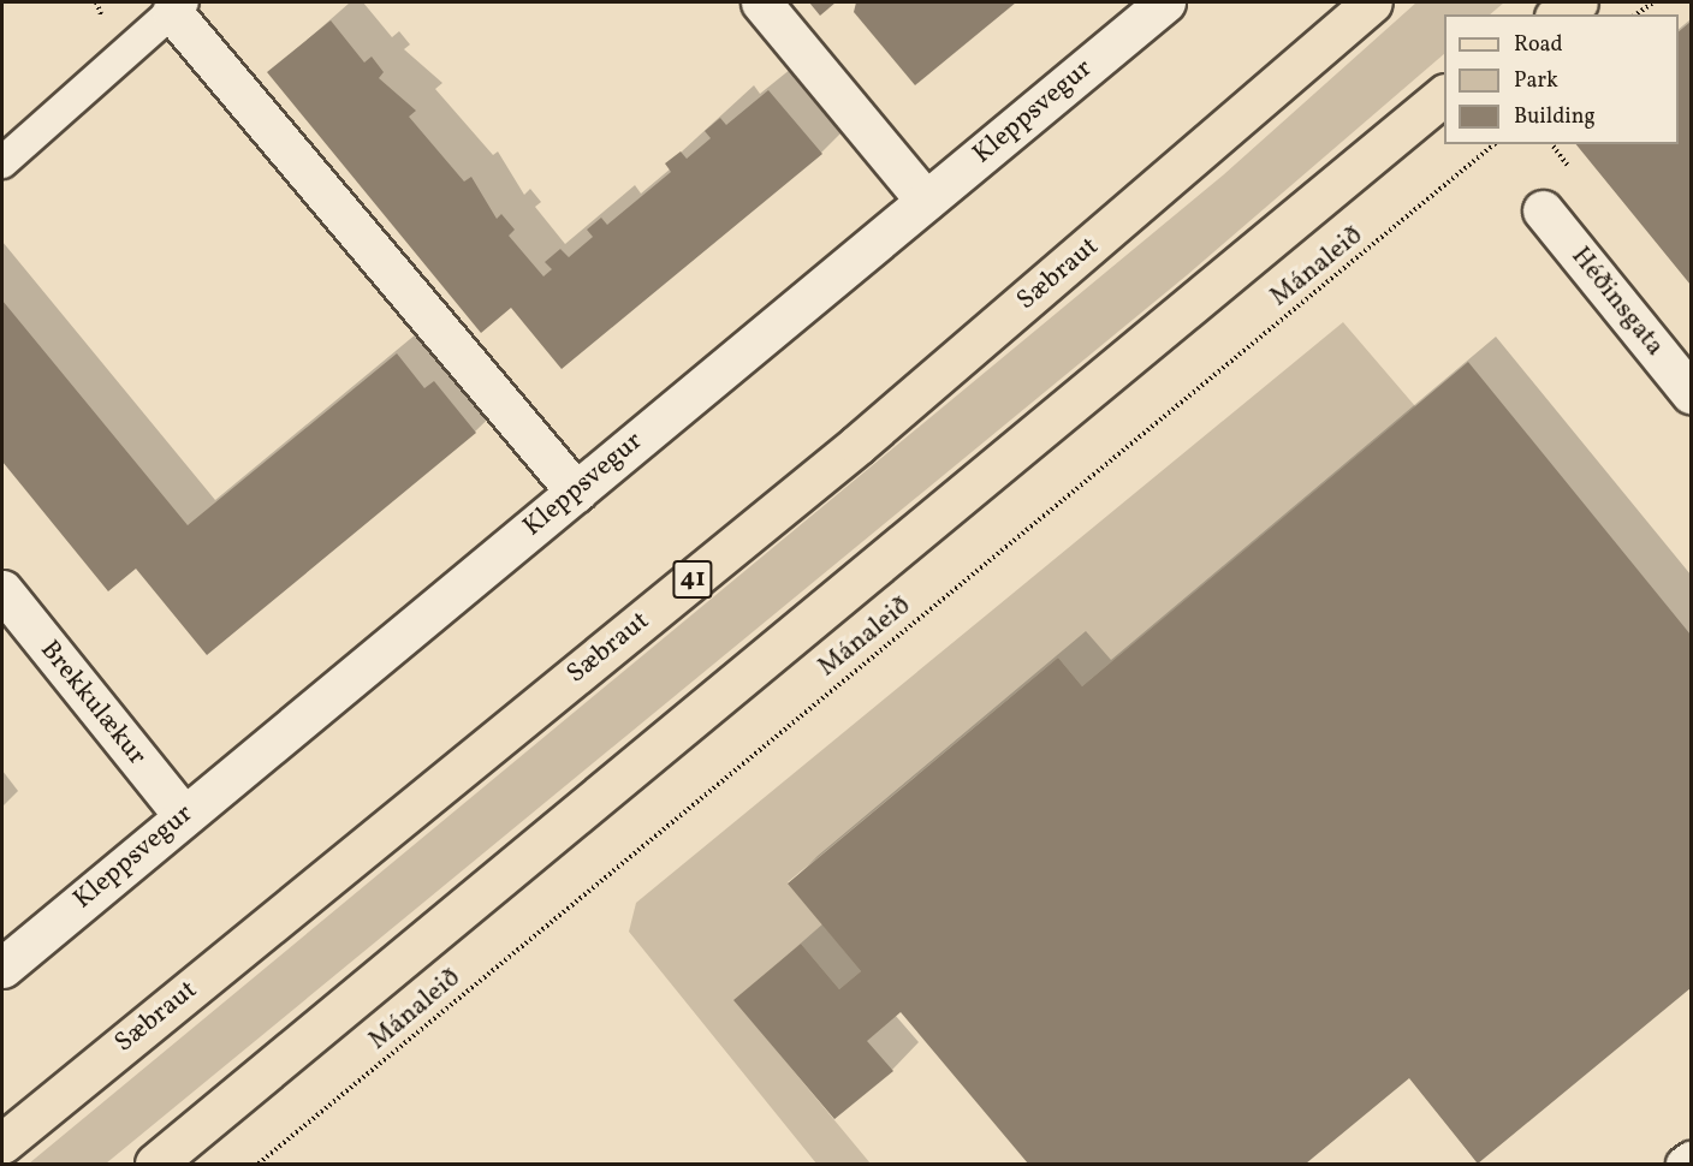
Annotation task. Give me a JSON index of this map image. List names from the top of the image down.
{
  "streets": {
    "main road": ["Sæbraut", "41"],
    "street": ["Kleppsvegur", "Héðinsgata", "Brekkulækur"],
    "path": ["Mánaleið"]
  },
  "crossings": [
    ["Kleppsvegur", "Brekkulækur"]
  ],
  "legend": ["Road", "Park", "Building"]
}
